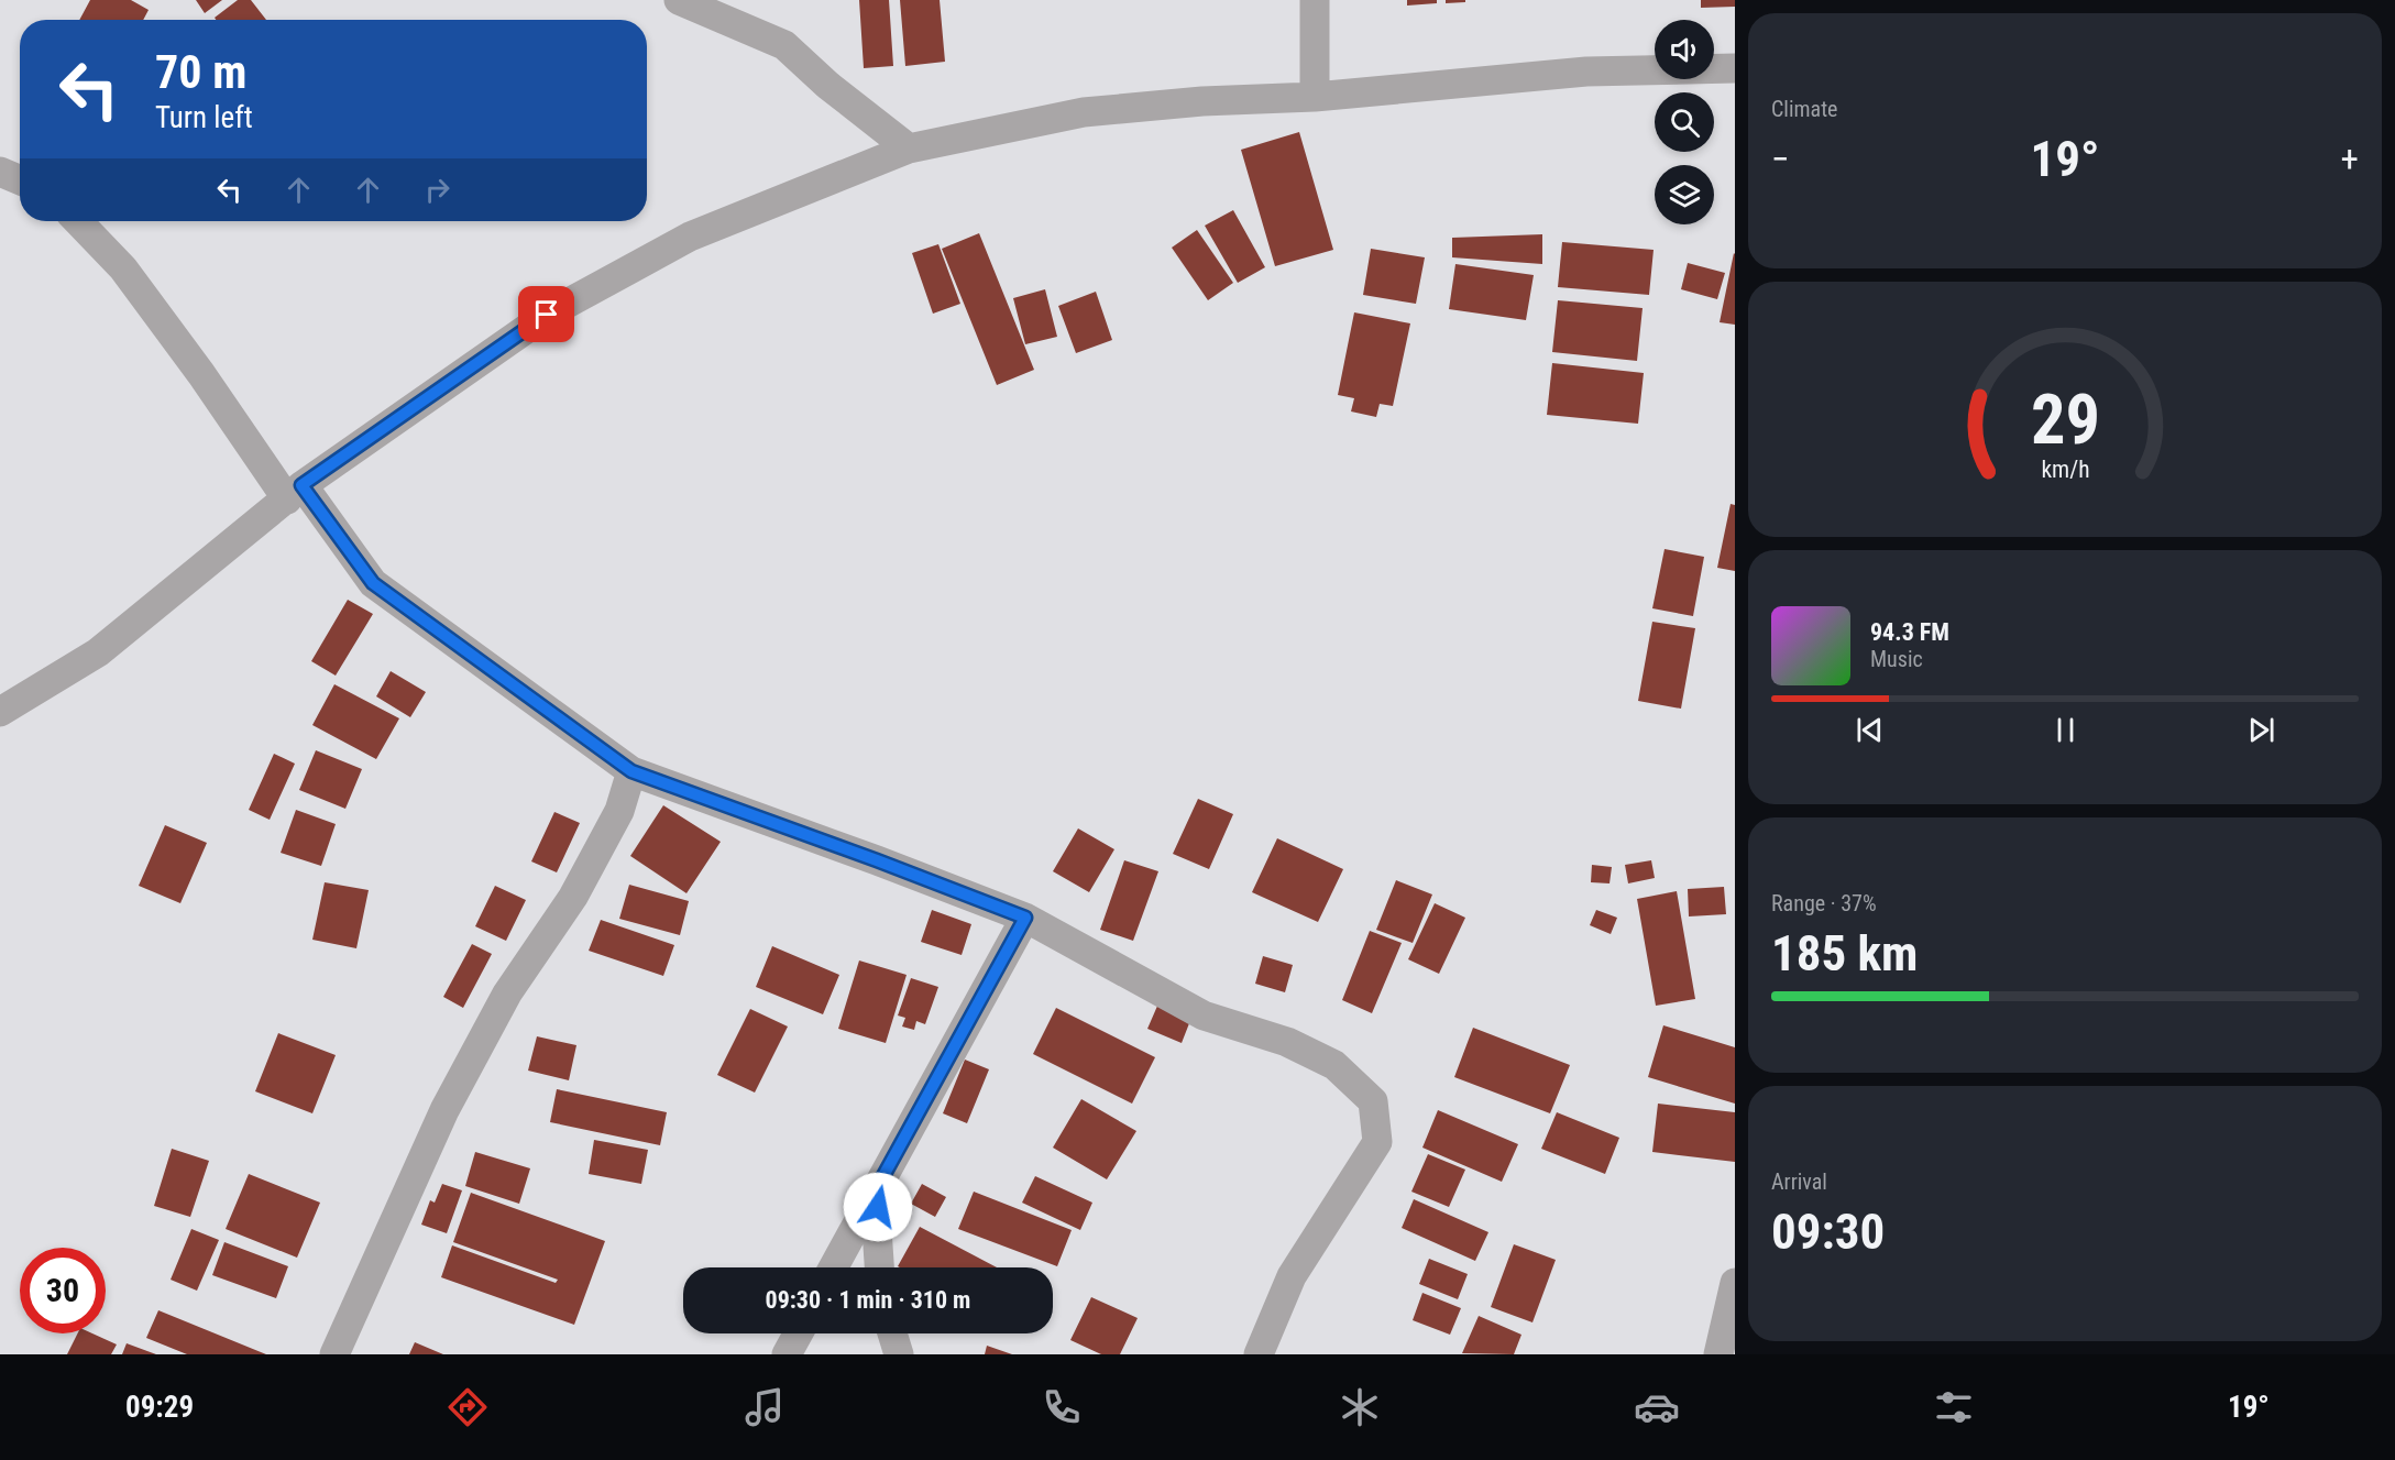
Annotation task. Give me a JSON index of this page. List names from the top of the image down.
{
  "page": {
    "tile": [
      "Climate",
      ["Range · 37%", "185 km"],
      ["Arrival", "09:30"]
    ],
    "turn": ["70 m", "Turn left"],
    "heat": ["−", "19°", "+"],
    "song": ["94.3 FM", "Music"],
    "limit": "30",
    "trip": "09:30 · 1 min · 310 m",
    "tabs": ["09:29", "19°"],
    "gauge": ["29", "km/h"]
  }
}
